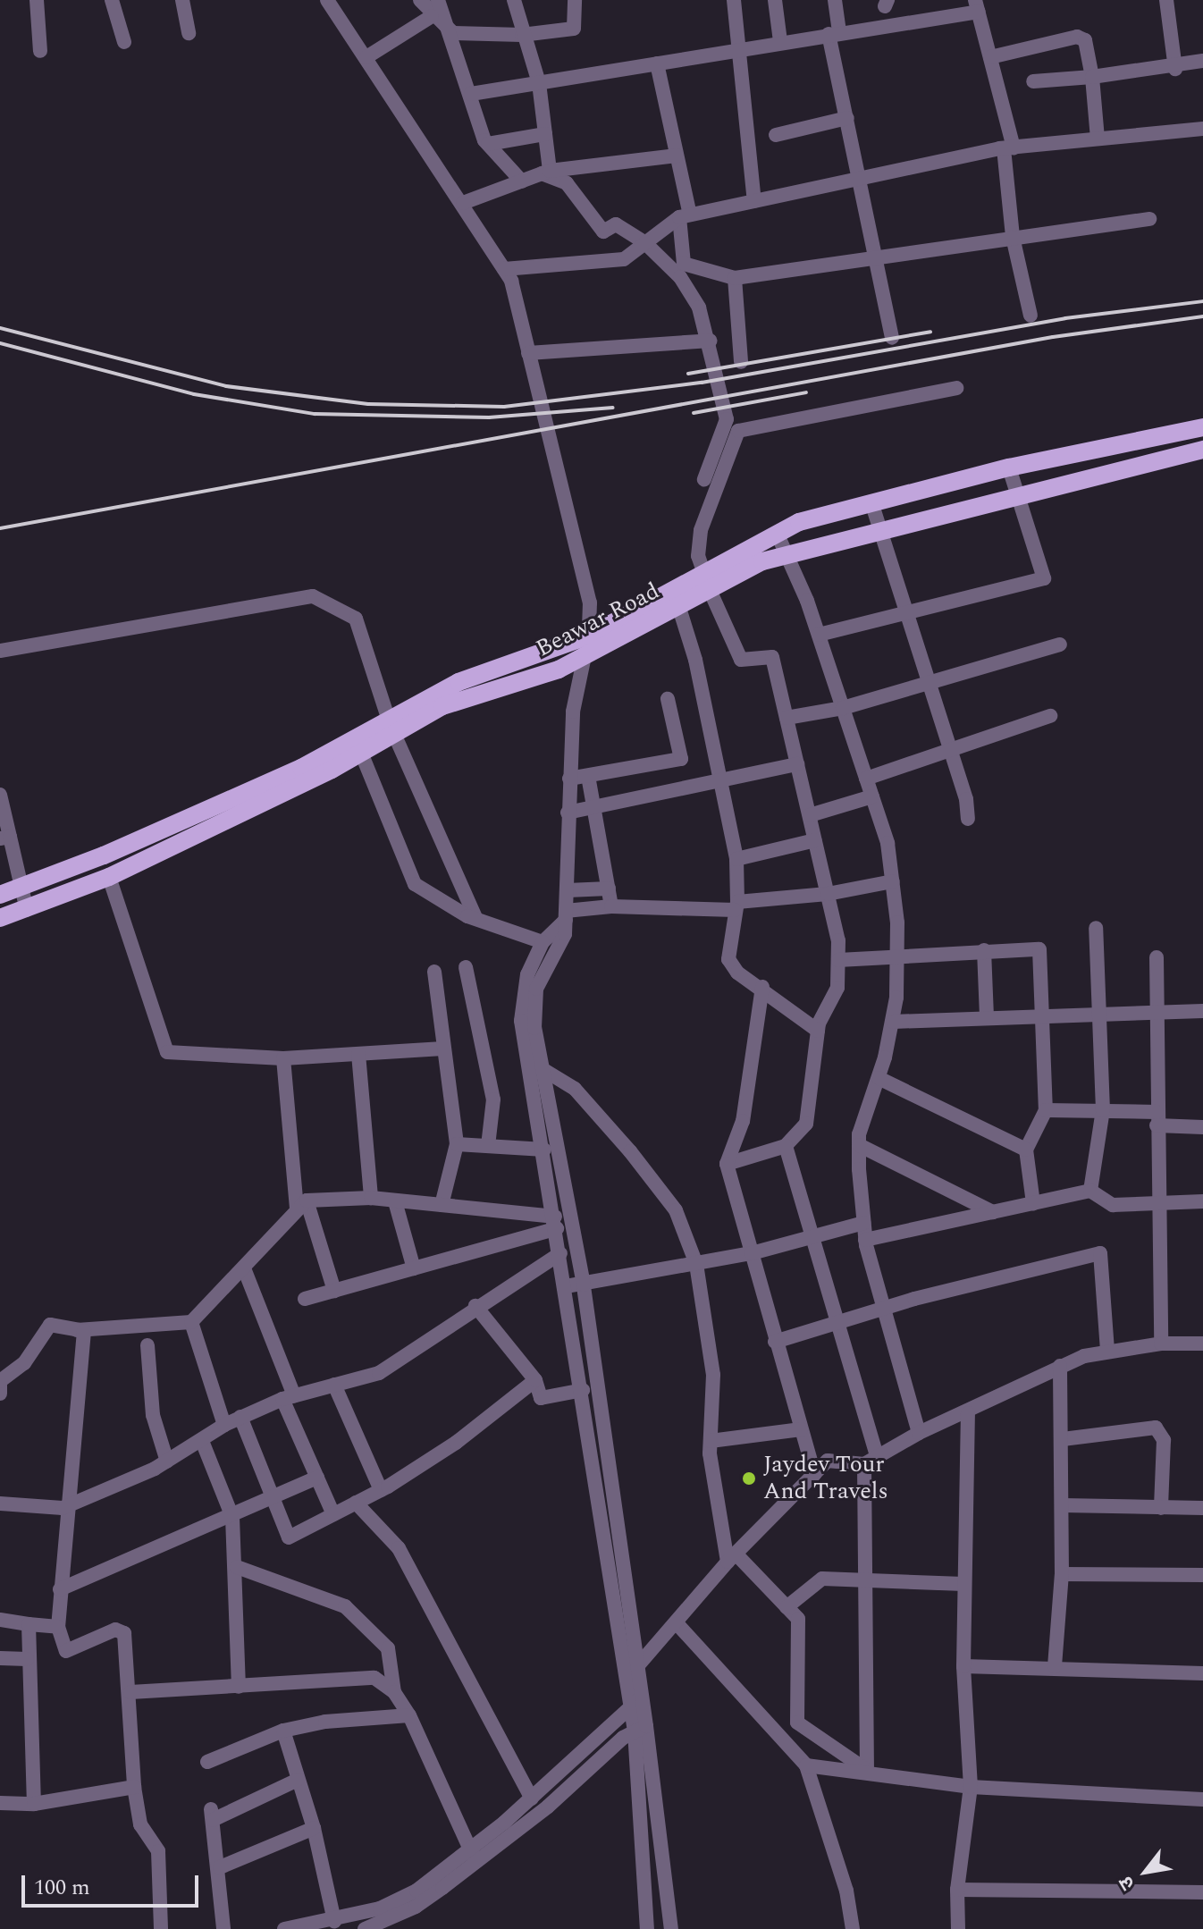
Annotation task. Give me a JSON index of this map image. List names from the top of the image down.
{
  "streets": {
    "main road": ["Beawar Road"]
  },
  "places": ["Jaydev Tour And Travels"],
  "scale_bar": "100 m",
  "north": "bottom left"
}
